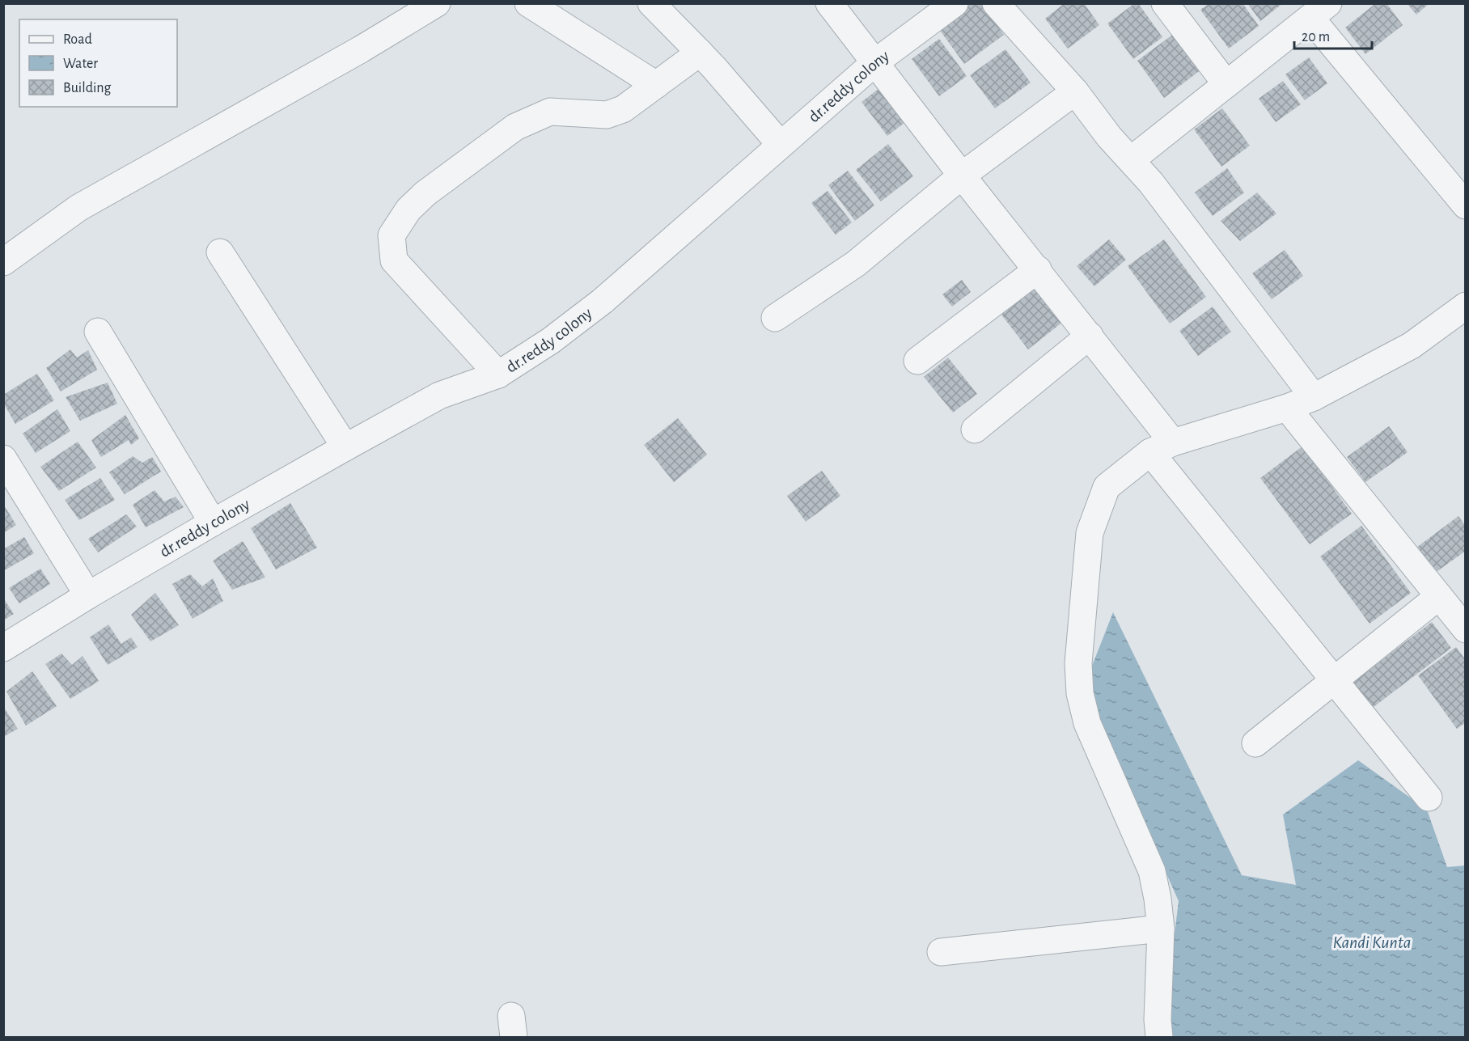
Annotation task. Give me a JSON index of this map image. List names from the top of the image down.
{
  "streets": {
    "street": ["dr.reddy colony"]
  },
  "water": ["Kandi Kunta"],
  "legend": ["Road", "Water", "Building"],
  "scale_bar": "20 m"
}
